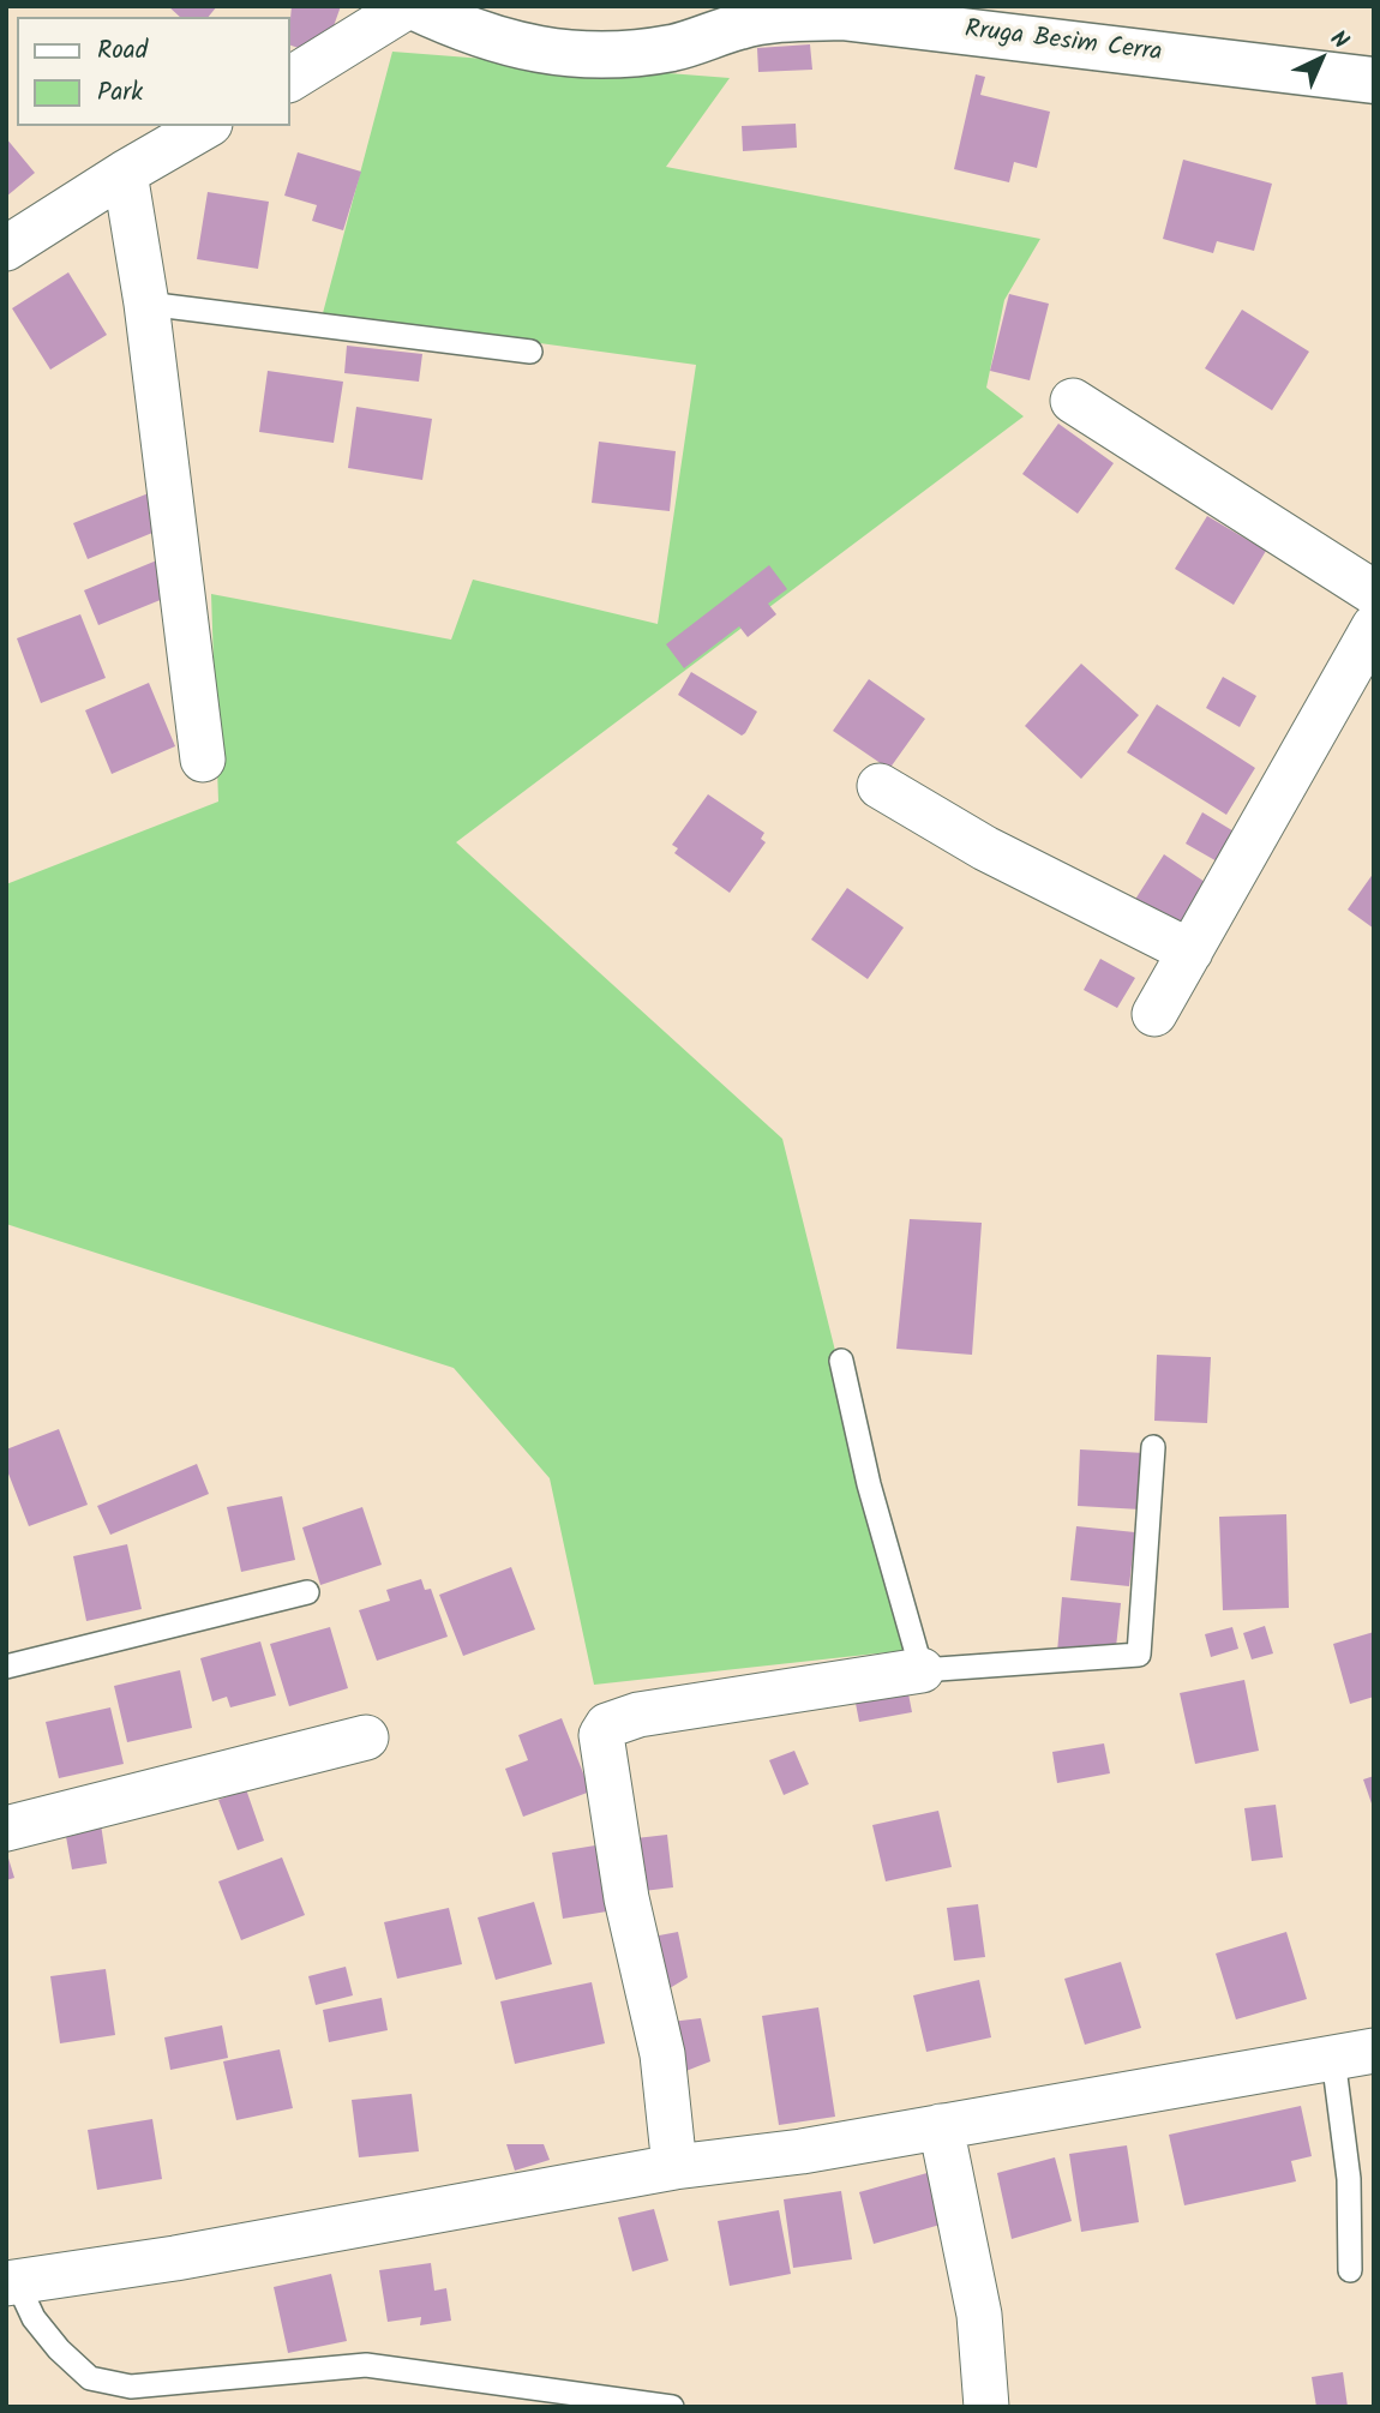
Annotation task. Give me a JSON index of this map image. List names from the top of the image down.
{
  "streets": {
    "street": ["Rruga Besim Cerra"]
  },
  "legend": ["Road", "Park"],
  "north": "top right"
}
